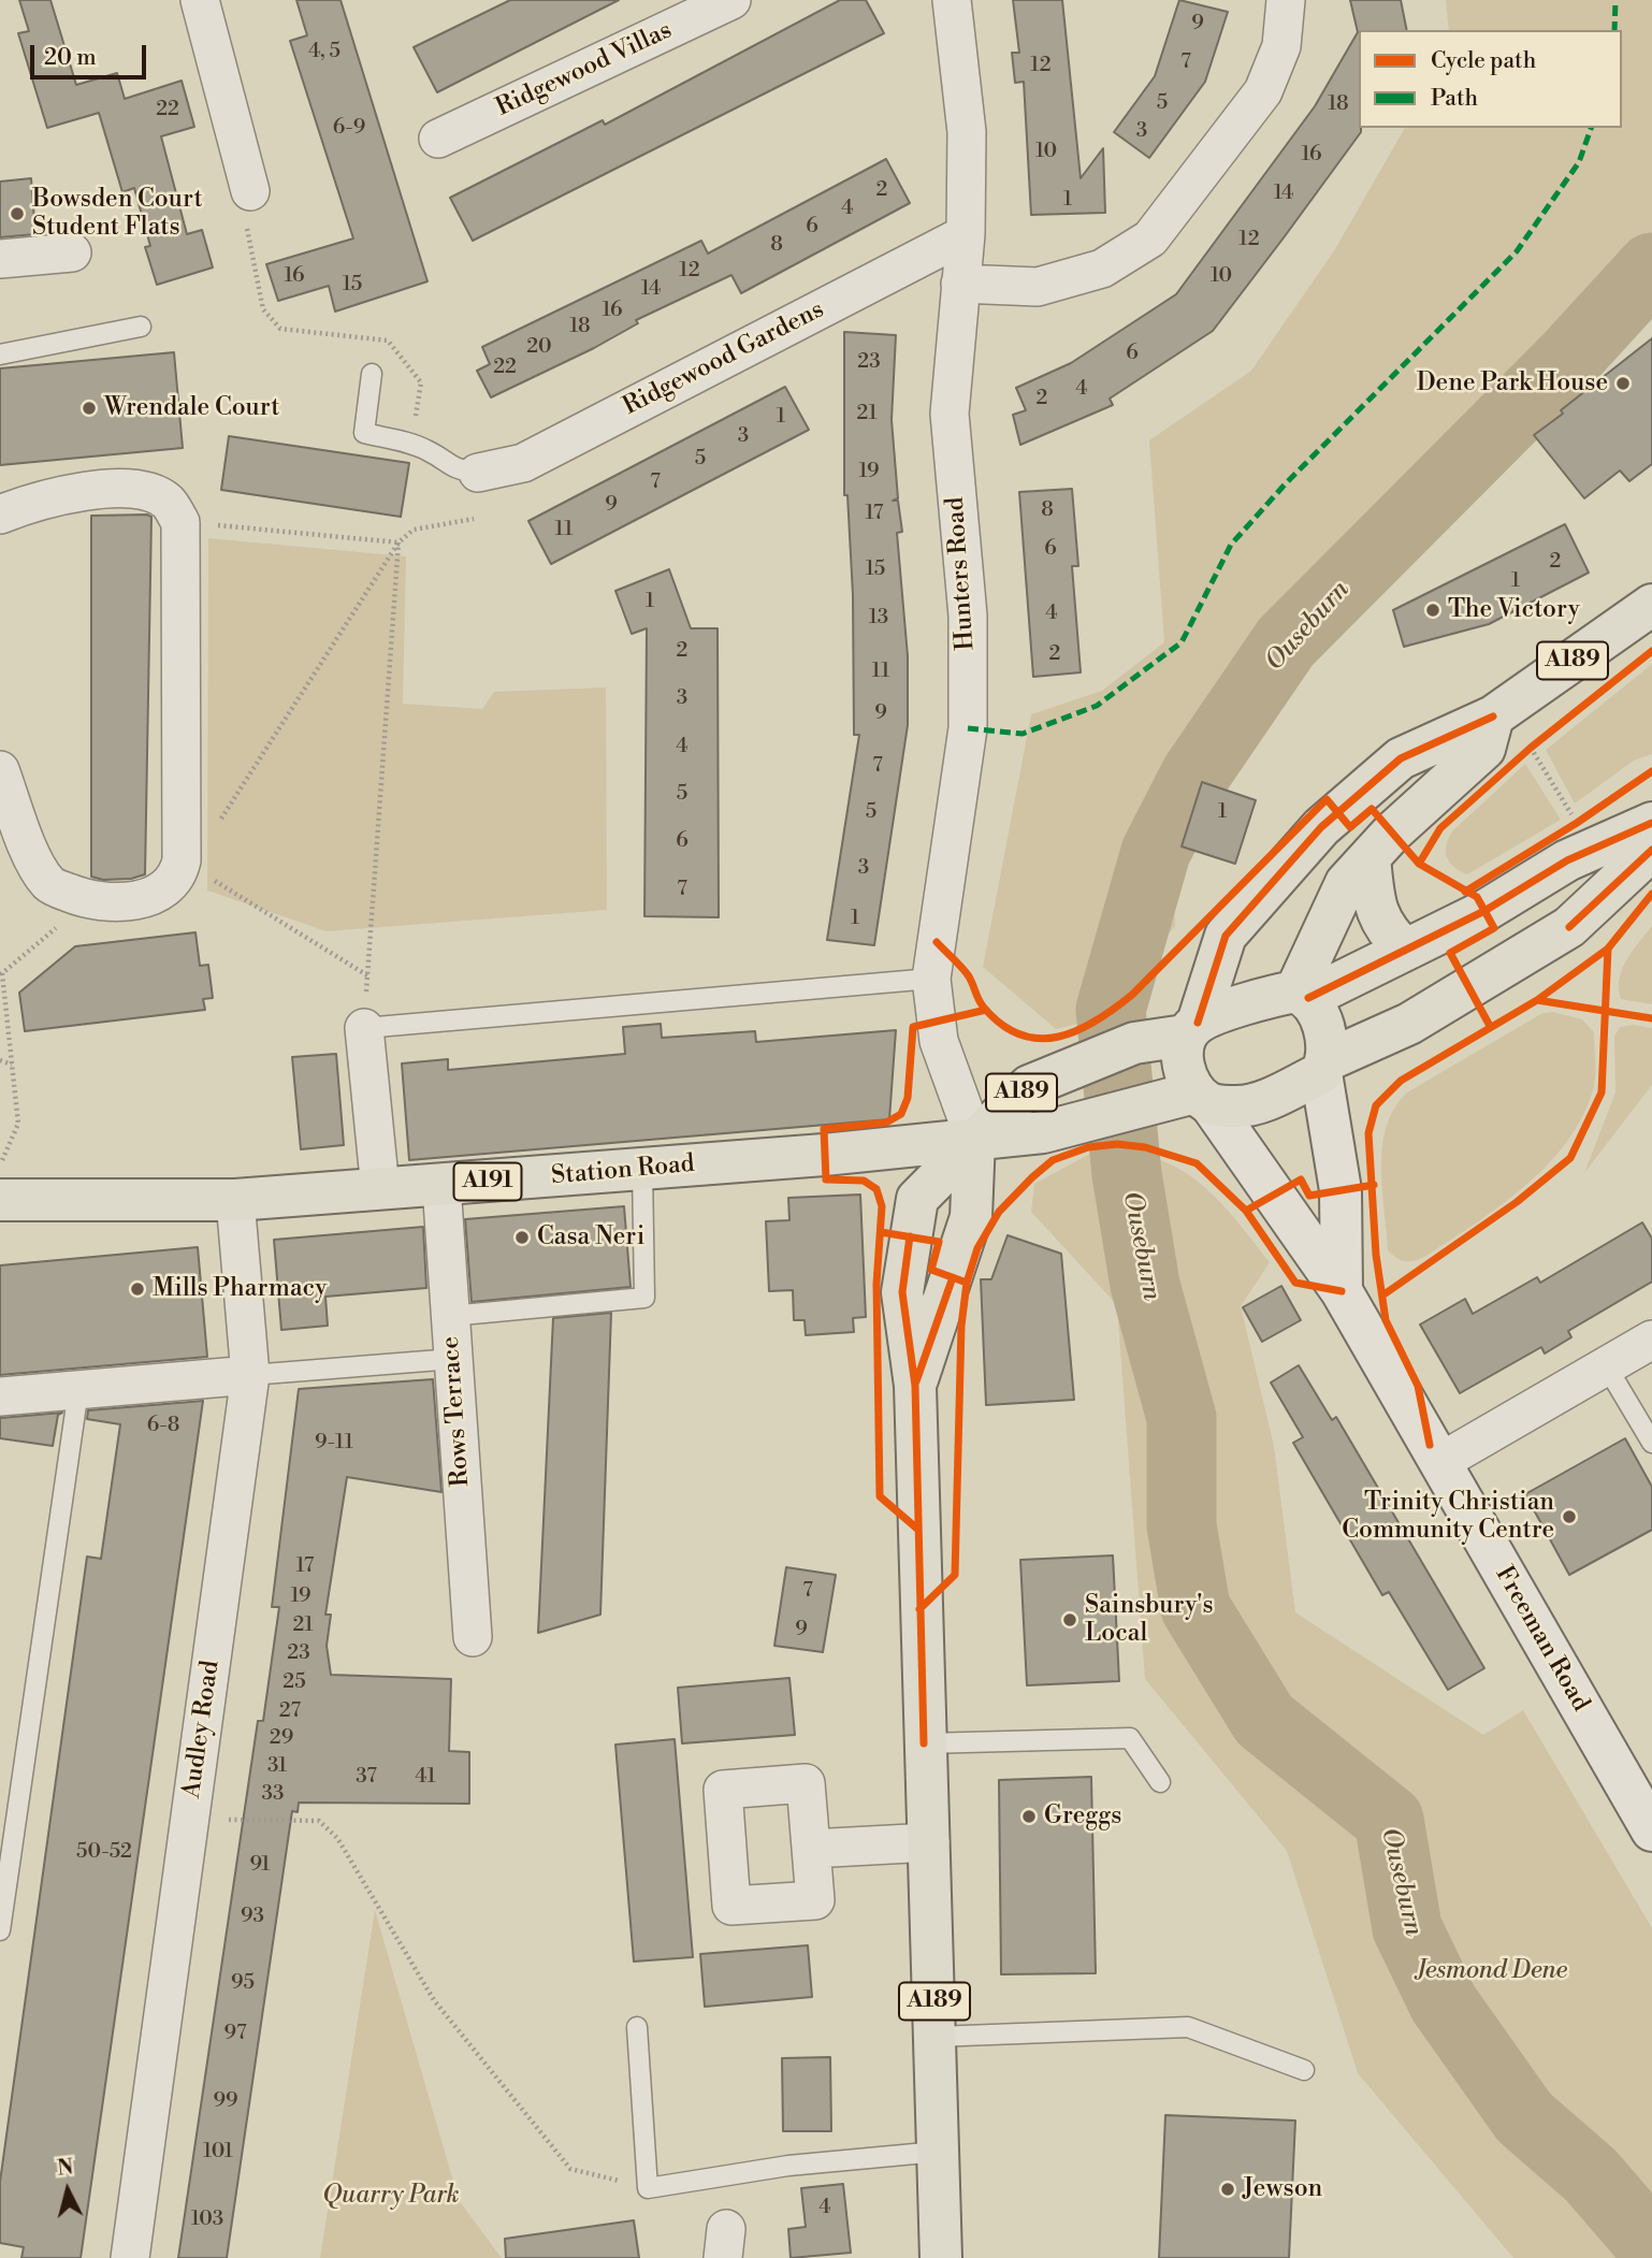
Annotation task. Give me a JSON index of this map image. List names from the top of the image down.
{
  "streets": {
    "main road": ["A189", "Station Road", "A191"],
    "street": [
      "Ridgewood Villas",
      "Ridgewood Gardens",
      "Hunters Road",
      "Rows Terrace",
      "Freeman Road",
      "Audley Road"
    ]
  },
  "crossings": [
    ["Ridgewood Gardens", "Hunters Road"],
    ["Hunters Road", "A189"],
    ["Hunters Road", "Station Road"],
    ["A189", "Station Road"],
    ["A189", "Freeman Road"],
    ["Station Road", "Rows Terrace"],
    ["Station Road", "Audley Road"]
  ],
  "water": ["Ouseburn"],
  "parks": ["Jesmond Dene", "Quarry Park"],
  "places": [
    "Bowsden Court Student Flats",
    "Dene Park House",
    "Wrendale Court",
    "The Victory",
    "Casa Neri",
    "Mills Pharmacy",
    "Trinity Christian Community Centre",
    "Sainsbury's Local",
    "Greggs",
    "Jewson"
  ],
  "house_numbers": [
    "9",
    "4, 5",
    "7",
    "12",
    "5",
    "18",
    "22",
    "6-9",
    "3",
    "10",
    "16",
    "2",
    "14",
    "1",
    "4",
    "6",
    "12",
    "8",
    "12",
    "16",
    "10",
    "15",
    "14",
    "16",
    "18",
    "20",
    "6",
    "23",
    "22",
    "4",
    "2",
    "21",
    "1",
    "3",
    "5",
    "19",
    "7",
    "9",
    "8",
    "17",
    "11",
    "6",
    "2",
    "15",
    "1",
    "1",
    "4",
    "13",
    "2",
    "2",
    "11",
    "3",
    "9",
    "4",
    "7",
    "5",
    "5",
    "1",
    "6",
    "3",
    "7",
    "1",
    "6-8",
    "9-11",
    "17",
    "7",
    "19",
    "21",
    "9",
    "23",
    "25",
    "27",
    "29",
    "31",
    "37",
    "41",
    "33",
    "50-52",
    "91",
    "93",
    "95",
    "97",
    "99",
    "101",
    "4",
    "103"
  ],
  "legend": ["Cycle path", "Path"],
  "scale_bar": "20 m",
  "north": "top"
}
